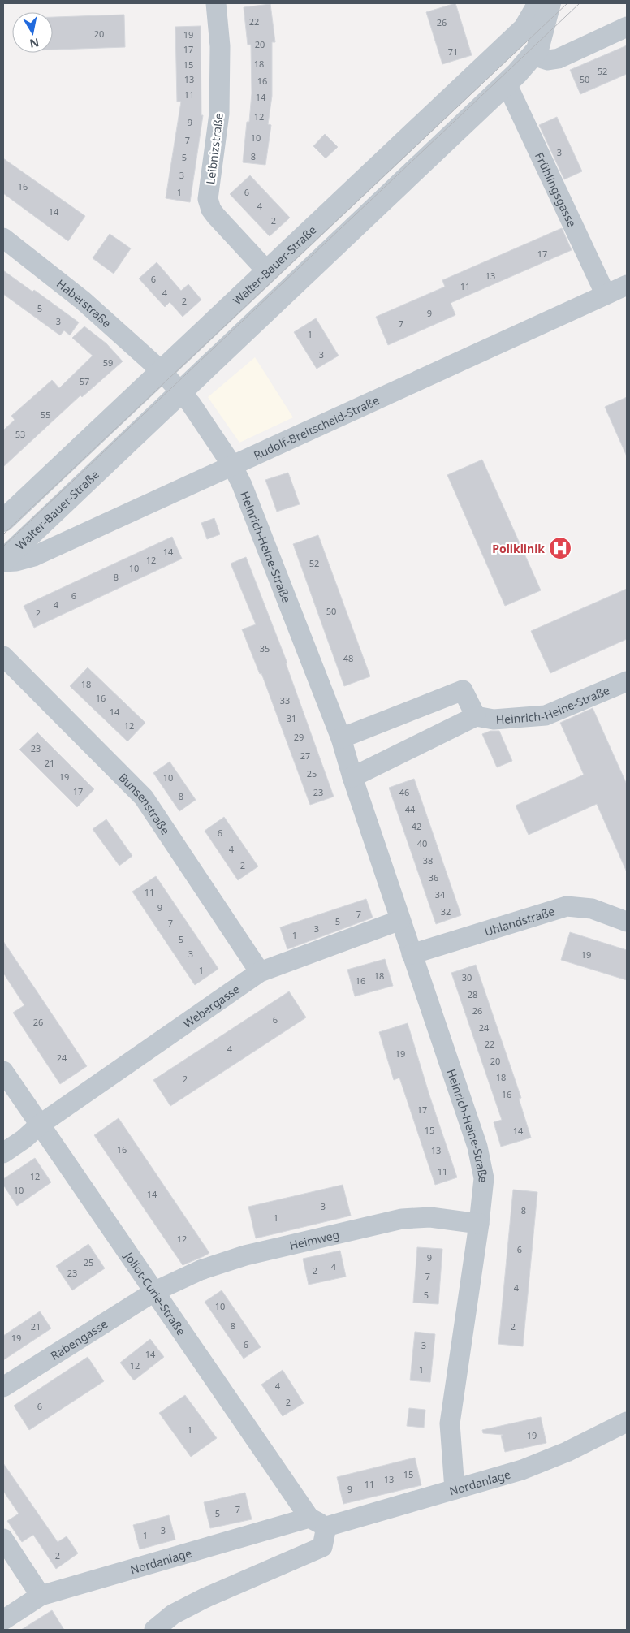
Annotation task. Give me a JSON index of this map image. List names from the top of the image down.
{
  "streets": {
    "street": [
      "Leibnizstraße",
      "Frühlingsgasse",
      "Walter-Bauer-Straße",
      "Haberstraße",
      "Rudolf-Breitscheid-Straße",
      "Heinrich-Heine-Straße",
      "Bunsenstraße",
      "Uhlandstraße",
      "Webergasse",
      "Heimweg",
      "Joliot-Curie-Straße",
      "Rabengasse",
      "Nordanlage"
    ]
  },
  "crossings": [
    ["Leibnizstraße", "Walter-Bauer-Straße"],
    ["Frühlingsgasse", "Walter-Bauer-Straße"],
    ["Frühlingsgasse", "Rudolf-Breitscheid-Straße"],
    ["Walter-Bauer-Straße", "Haberstraße"],
    ["Walter-Bauer-Straße", "Rudolf-Breitscheid-Straße"],
    ["Walter-Bauer-Straße", "Heinrich-Heine-Straße"],
    ["Haberstraße", "Heinrich-Heine-Straße"],
    ["Rudolf-Breitscheid-Straße", "Heinrich-Heine-Straße"],
    ["Heinrich-Heine-Straße", "Uhlandstraße"],
    ["Heinrich-Heine-Straße", "Webergasse"],
    ["Heinrich-Heine-Straße", "Heimweg"],
    ["Heinrich-Heine-Straße", "Nordanlage"],
    ["Bunsenstraße", "Webergasse"],
    ["Webergasse", "Joliot-Curie-Straße"],
    ["Heimweg", "Joliot-Curie-Straße"],
    ["Heimweg", "Rabengasse"],
    ["Joliot-Curie-Straße", "Rabengasse"],
    ["Joliot-Curie-Straße", "Nordanlage"]
  ],
  "places": {
    "hospital": ["Poliklinik"]
  },
  "house_numbers": [
    "22",
    "26",
    "20",
    "19",
    "20",
    "17",
    "71",
    "18",
    "15",
    "52",
    "13",
    "50",
    "16",
    "11",
    "14",
    "12",
    "9",
    "10",
    "7",
    "3",
    "8",
    "5",
    "3",
    "16",
    "1",
    "6",
    "4",
    "14",
    "2",
    "17",
    "13",
    "6",
    "11",
    "4",
    "2",
    "5",
    "9",
    "3",
    "7",
    "1",
    "3",
    "59",
    "57",
    "55",
    "53",
    "14",
    "12",
    "52",
    "10",
    "8",
    "6",
    "4",
    "50",
    "2",
    "35",
    "48",
    "18",
    "16",
    "33",
    "14",
    "31",
    "12",
    "29",
    "23",
    "27",
    "21",
    "25",
    "19",
    "10",
    "17",
    "23",
    "46",
    "8",
    "44",
    "42",
    "6",
    "40",
    "4",
    "38",
    "2",
    "36",
    "11",
    "34",
    "9",
    "32",
    "7",
    "5",
    "7",
    "3",
    "1",
    "5",
    "3",
    "19",
    "1",
    "18",
    "30",
    "16",
    "28",
    "26",
    "6",
    "26",
    "24",
    "22",
    "4",
    "19",
    "24",
    "20",
    "18",
    "2",
    "16",
    "17",
    "15",
    "14",
    "16",
    "13",
    "11",
    "12",
    "10",
    "14",
    "3",
    "8",
    "1",
    "12",
    "6",
    "9",
    "25",
    "4",
    "2",
    "23",
    "7",
    "4",
    "5",
    "10",
    "8",
    "21",
    "2",
    "19",
    "6",
    "3",
    "14",
    "12",
    "1",
    "4",
    "2",
    "6",
    "1",
    "19",
    "15",
    "13",
    "11",
    "9",
    "7",
    "5",
    "3",
    "1",
    "2"
  ],
  "north": "bottom"
}
